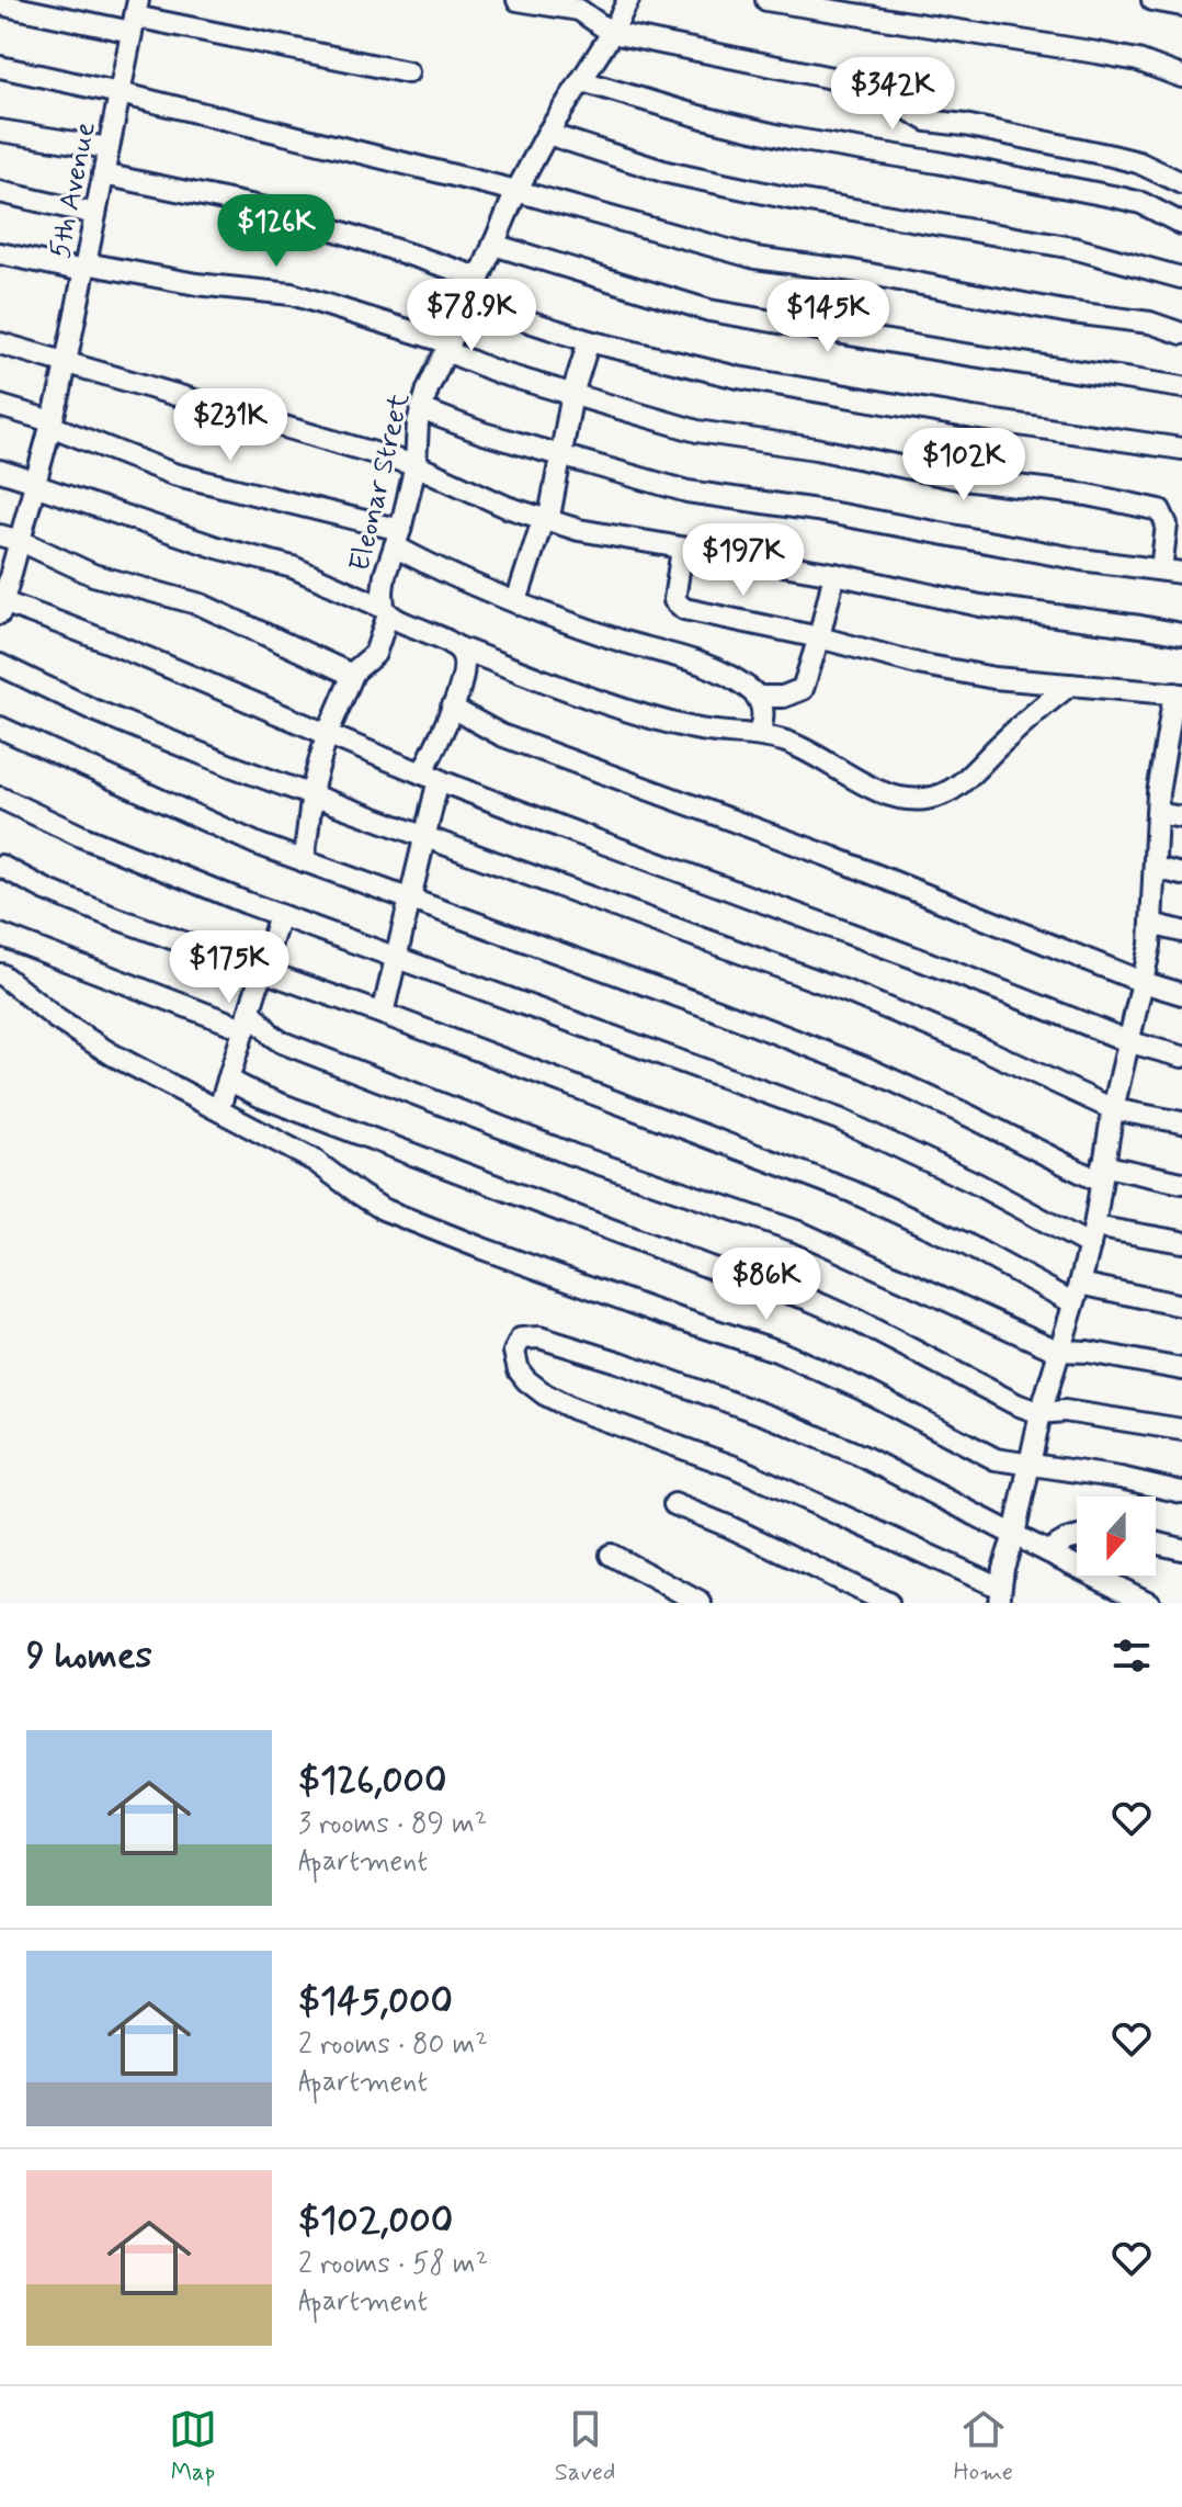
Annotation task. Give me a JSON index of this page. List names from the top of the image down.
{
  "streets": {
    "street": ["5th Avenue", "Eleonar Street"]
  },
  "north": "bottom",
  "page": {
    "price": [
      "$342K",
      "$126K",
      "$78.9K",
      "$145K",
      "$231K",
      "$102K",
      "$197K",
      "$175K",
      "$86K"
    ],
    "heading": "9 homes",
    "list": [
      {
        "name": "$126,000",
        "note": "3 rooms · 89 m² · Apartment"
      },
      {
        "name": "$145,000",
        "note": "2 rooms · 80 m² · Apartment"
      },
      {
        "name": "$102,000",
        "note": "2 rooms · 58 m² · Apartment"
      }
    ],
    "tabs": ["Map", "Saved", "Home"]
  }
}
